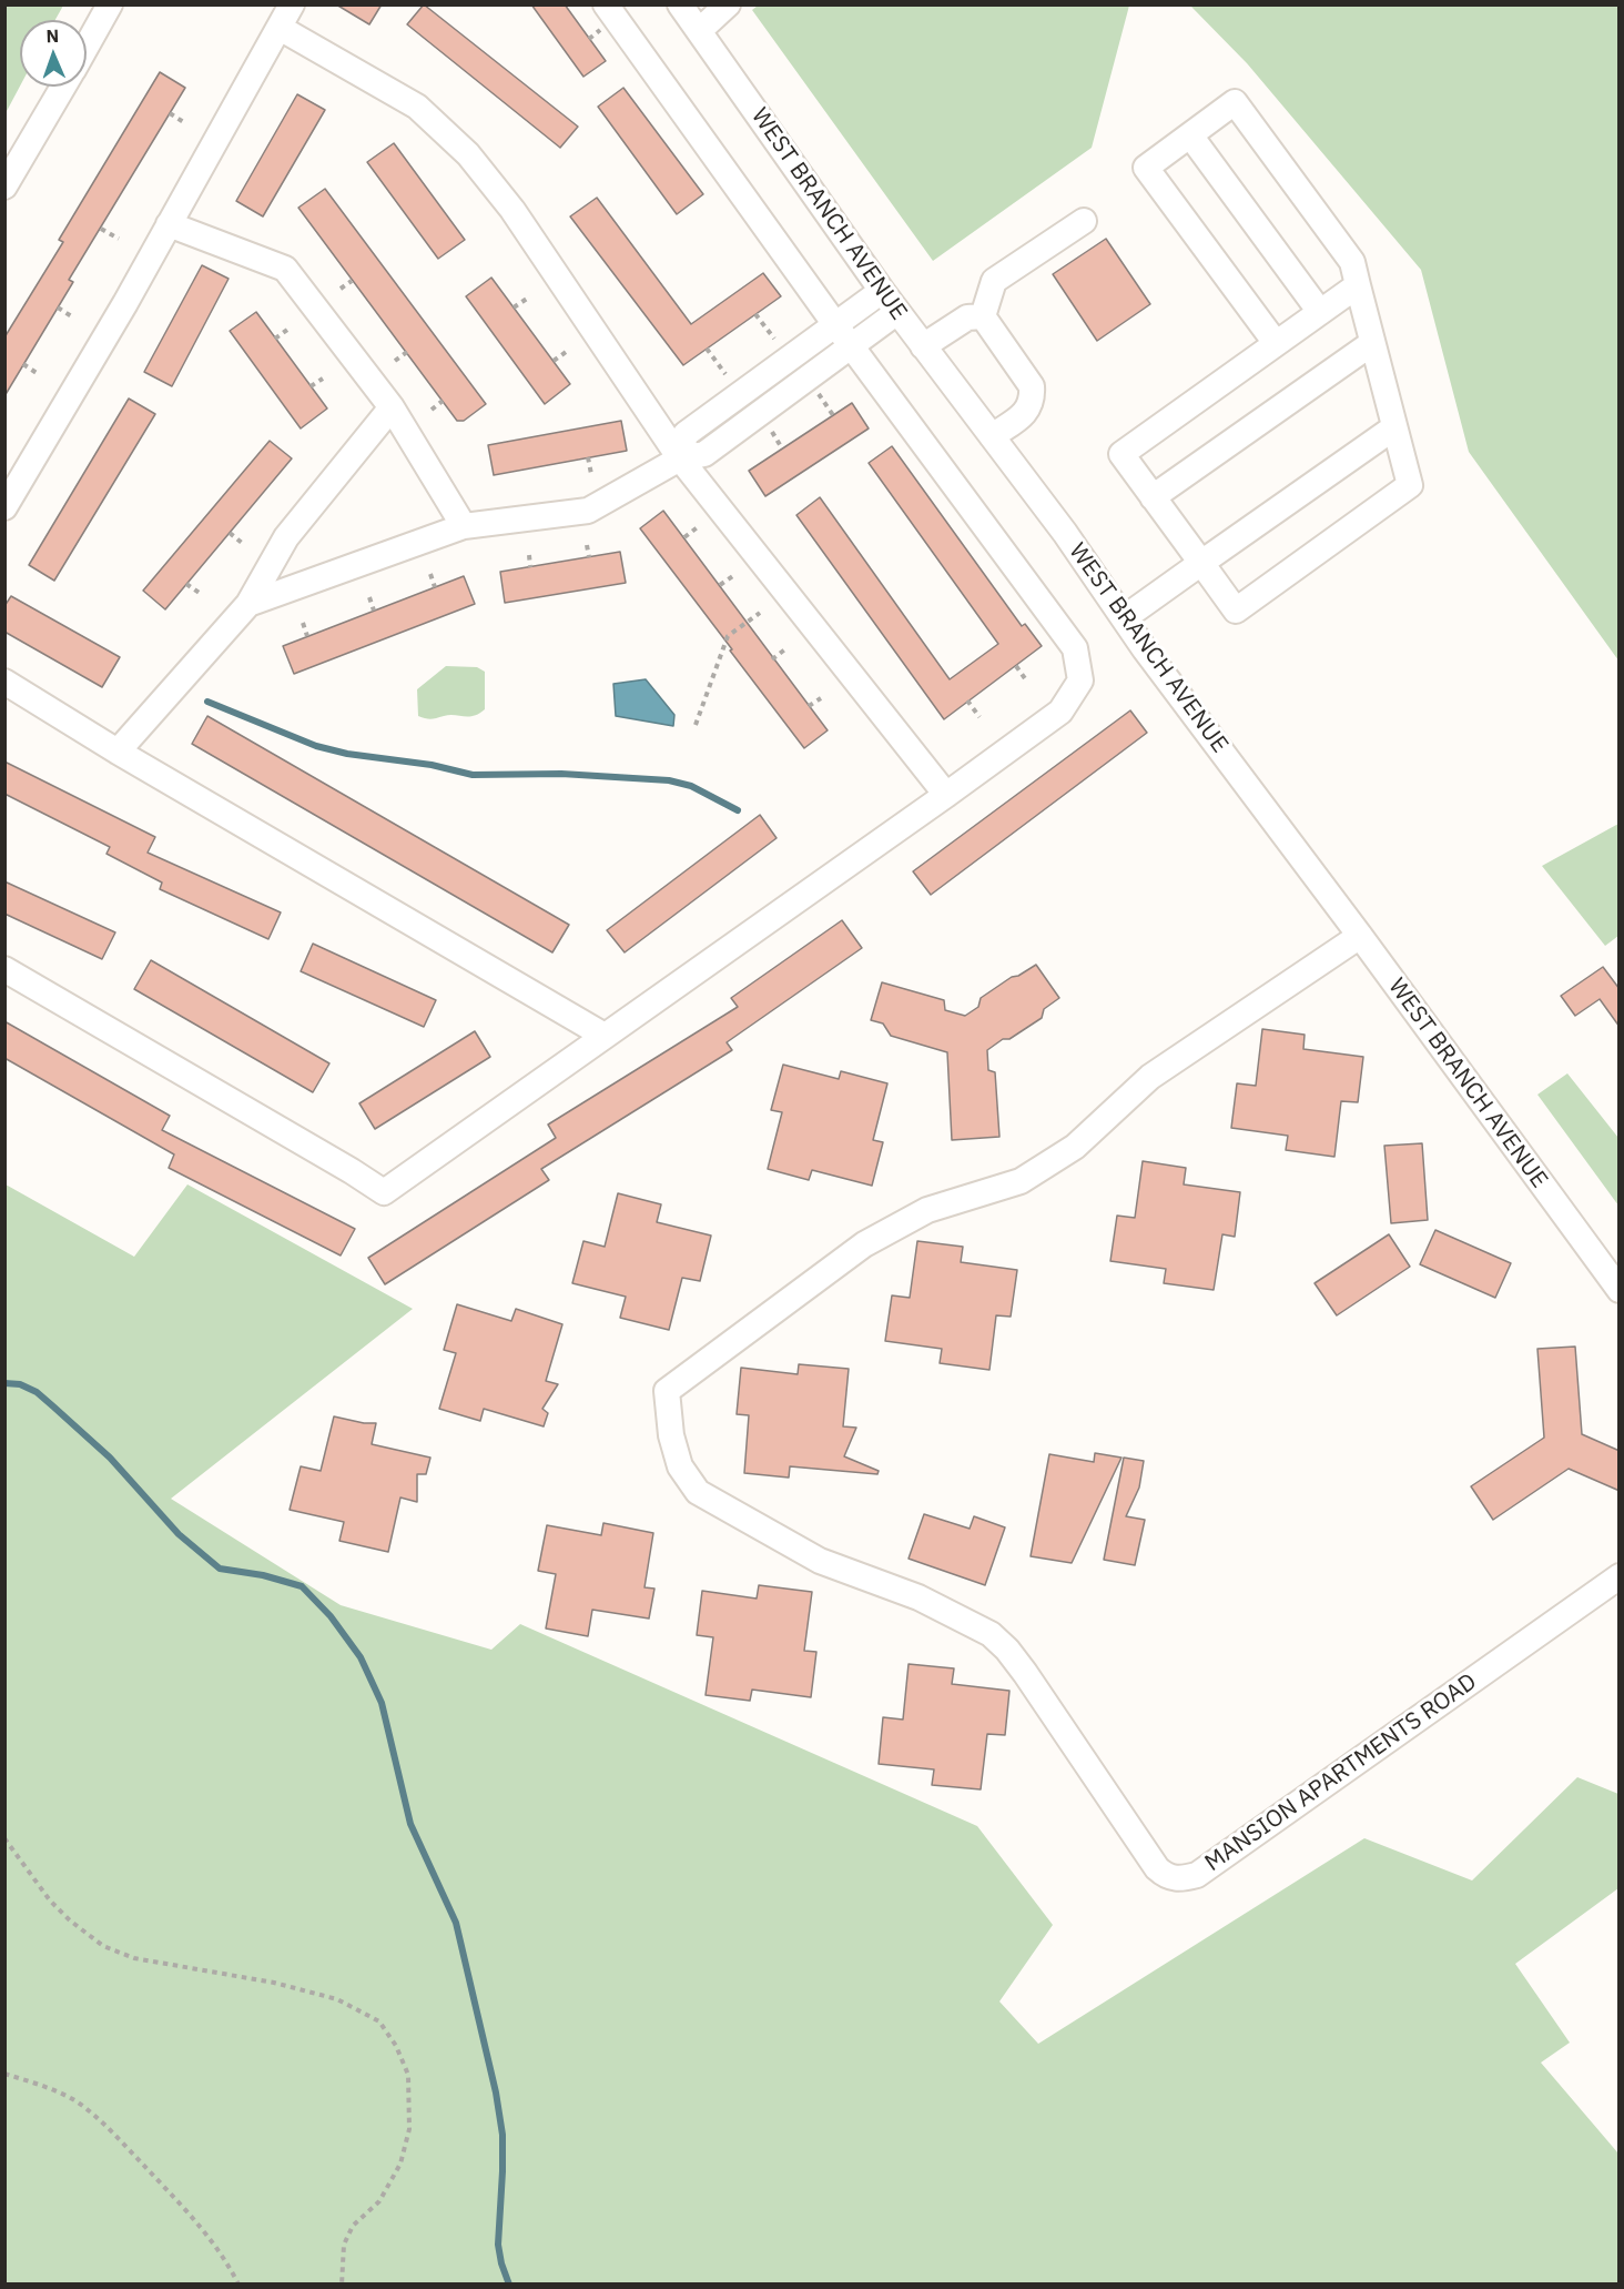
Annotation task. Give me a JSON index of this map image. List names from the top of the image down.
{
  "streets": {
    "street": ["WEST BRANCH AVENUE", "MANSION APARTMENTS ROAD"]
  },
  "crossings": [
    ["WEST BRANCH AVENUE", "MANSION APARTMENTS ROAD"]
  ],
  "north": "top"
}
